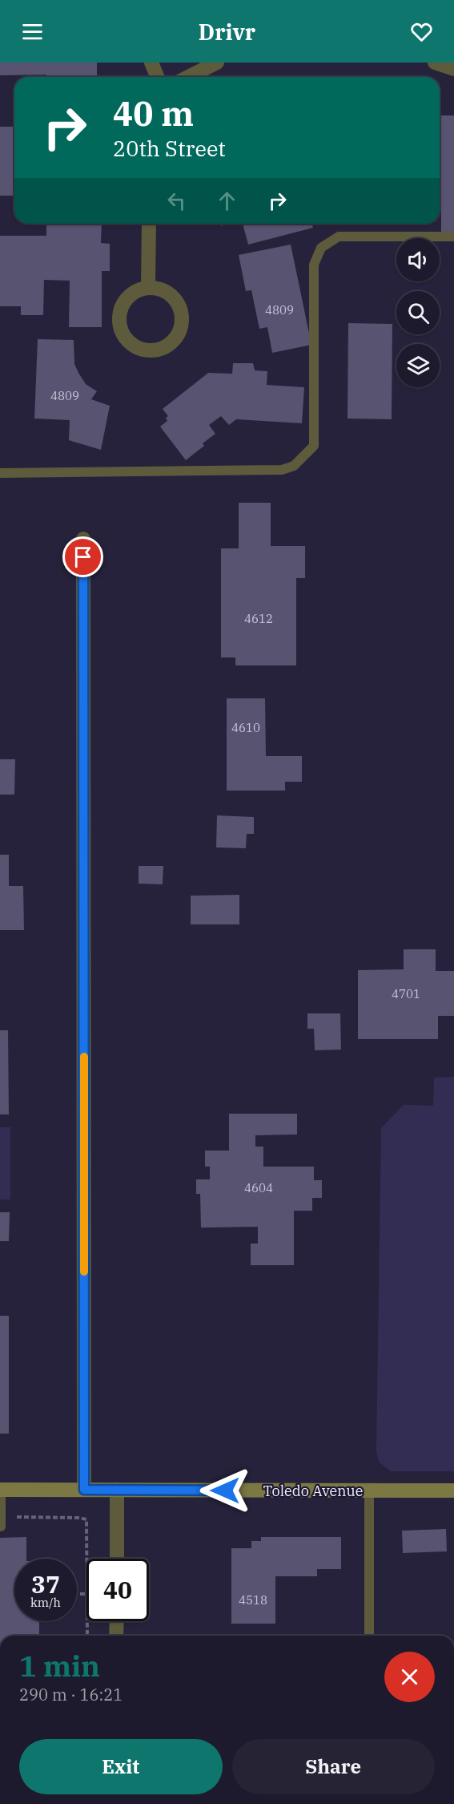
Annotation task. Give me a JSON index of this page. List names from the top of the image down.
{
  "streets": {
    "street": ["Toledo Avenue"]
  },
  "house_numbers": [
    "4809",
    "4809",
    "4612",
    "4610",
    "4701",
    "4604",
    "4518"
  ],
  "page": {
    "header": "Drivr",
    "turn": ["40 m", "20th Street"],
    "speed": "37 km/h",
    "limit": "40",
    "heading": ["1 min", "290 m · 16:21"],
    "buttons": ["Exit", "Share"]
  }
}
